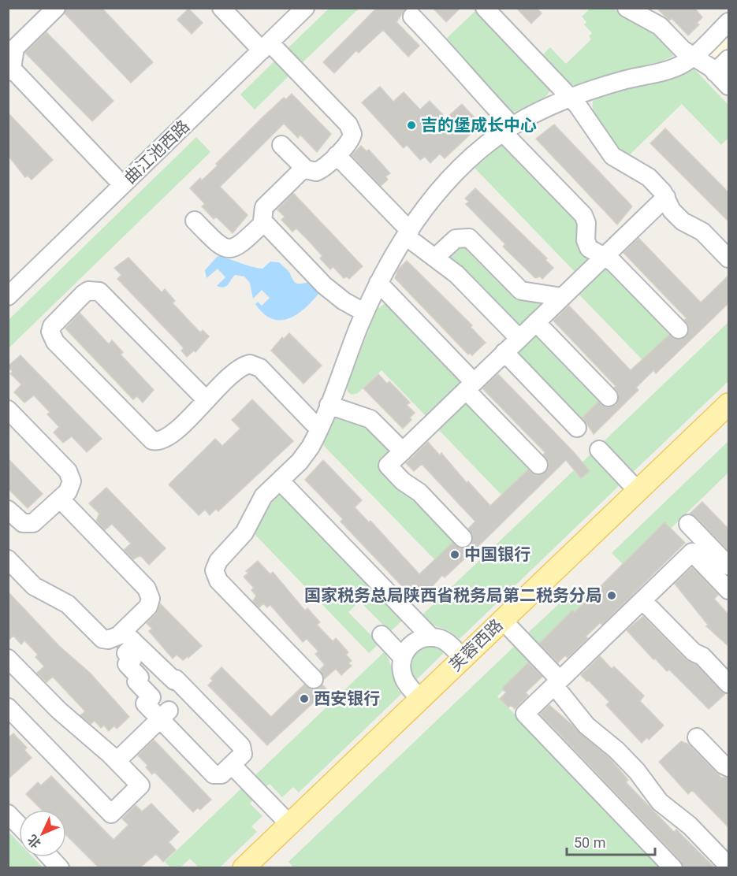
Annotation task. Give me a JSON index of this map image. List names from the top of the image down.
{
  "streets": {
    "main road": ["芙蓉西路"],
    "street": ["曲江池西路"]
  },
  "places": [
    "吉的堡成长中心",
    "中国银行",
    "国家税务总局陕西省税务局第二税务分局",
    "西安银行"
  ],
  "scale_bar": "50 m",
  "north": "bottom left"
}
